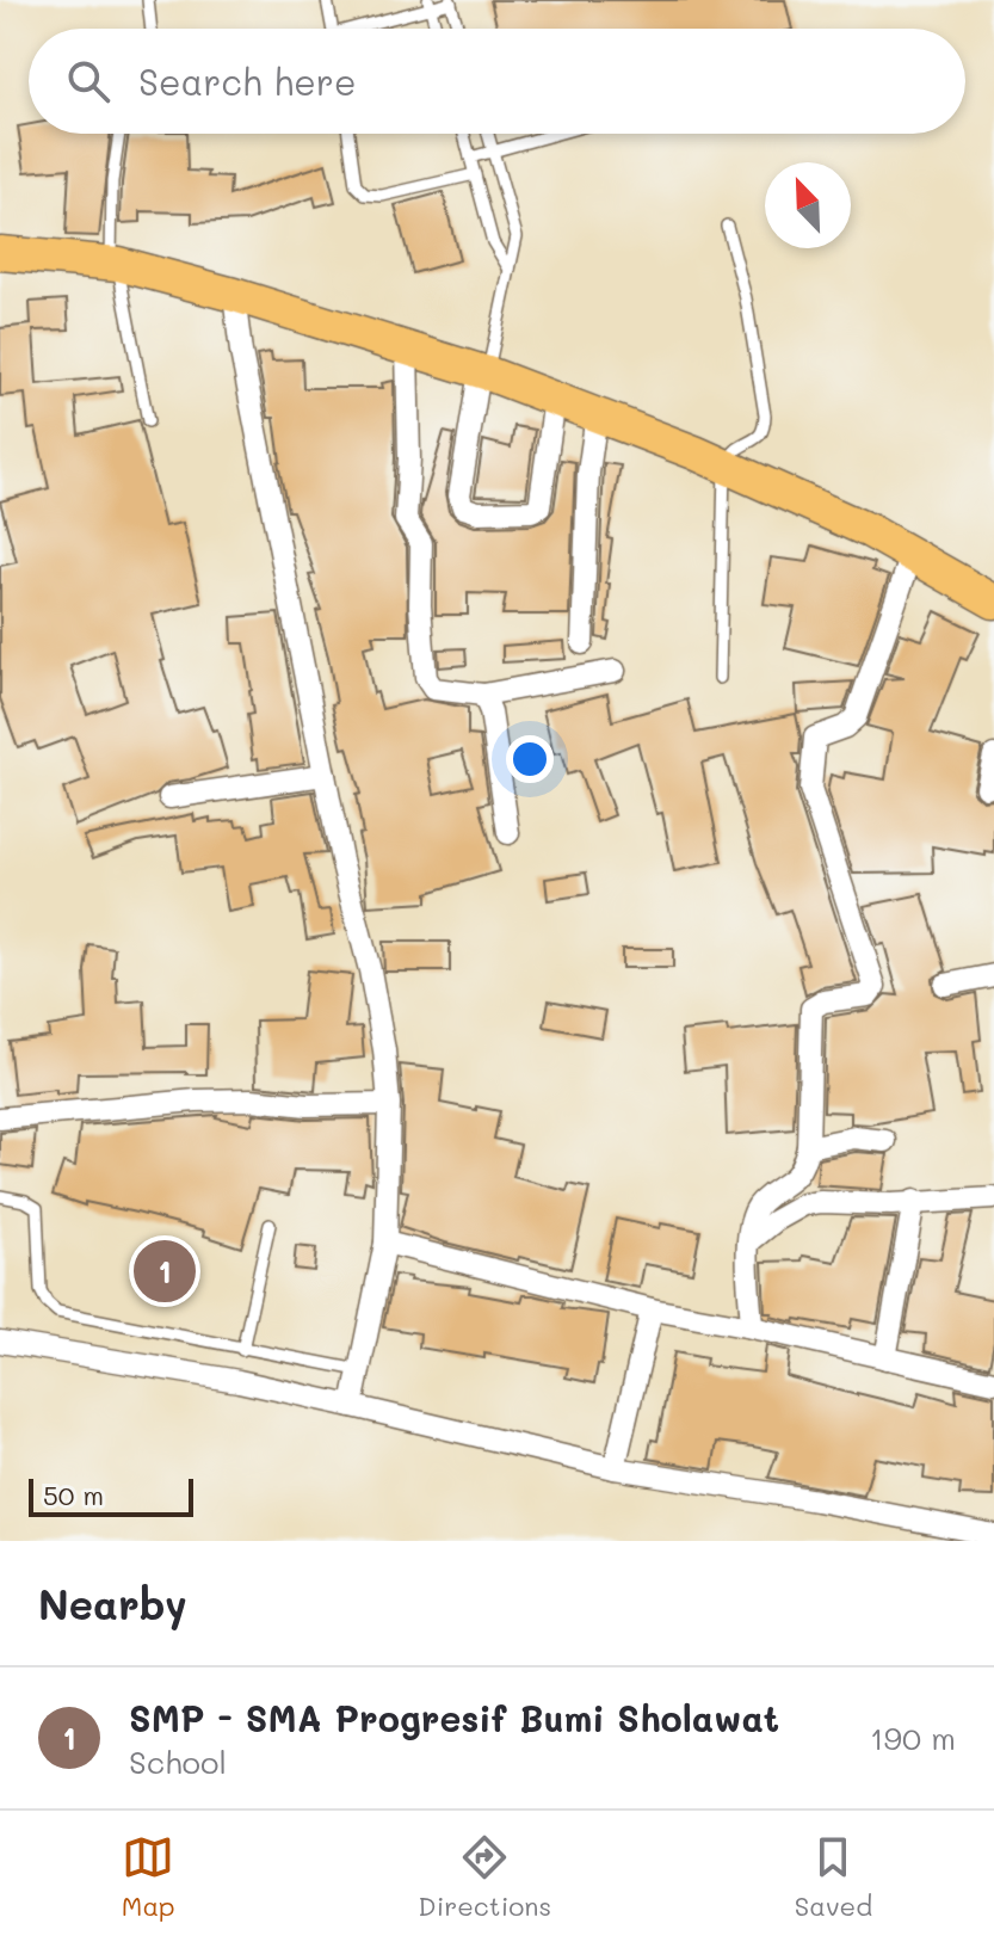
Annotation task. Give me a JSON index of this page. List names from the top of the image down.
{
  "scale_bar": "50 m",
  "north": "top left",
  "page": {
    "search": "Search here",
    "pins": "1",
    "scale": "50 m",
    "heading": "Nearby",
    "list": [
      {
        "mark": "1",
        "name": "SMP - SMA Progresif Bumi Sholawat",
        "note": "School",
        "value": "190 m"
      }
    ],
    "nav": ["Map", "Directions", "Saved"]
  }
}
